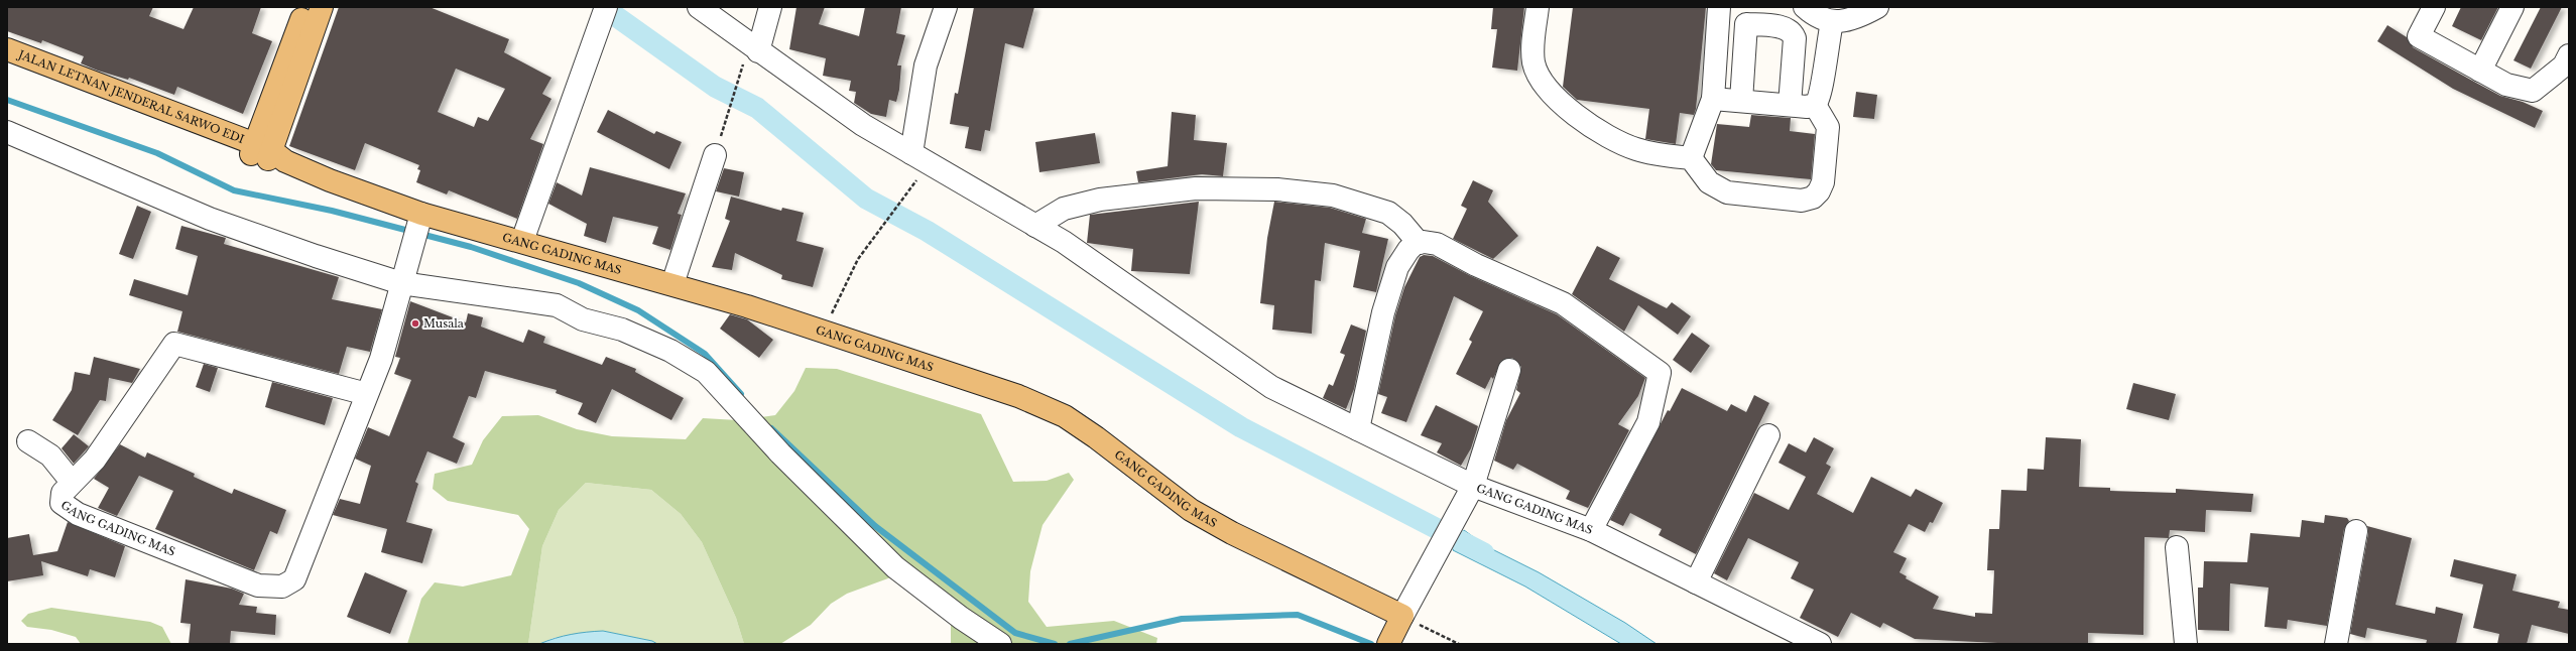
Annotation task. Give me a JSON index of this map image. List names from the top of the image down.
{
  "streets": {
    "main road": ["JALAN LETNAN JENDERAL SARWO EDI", "GANG GADING MAS"]
  },
  "crossings": [
    ["JALAN LETNAN JENDERAL SARWO EDI", "GANG GADING MAS"]
  ],
  "places": ["Musala"]
}
